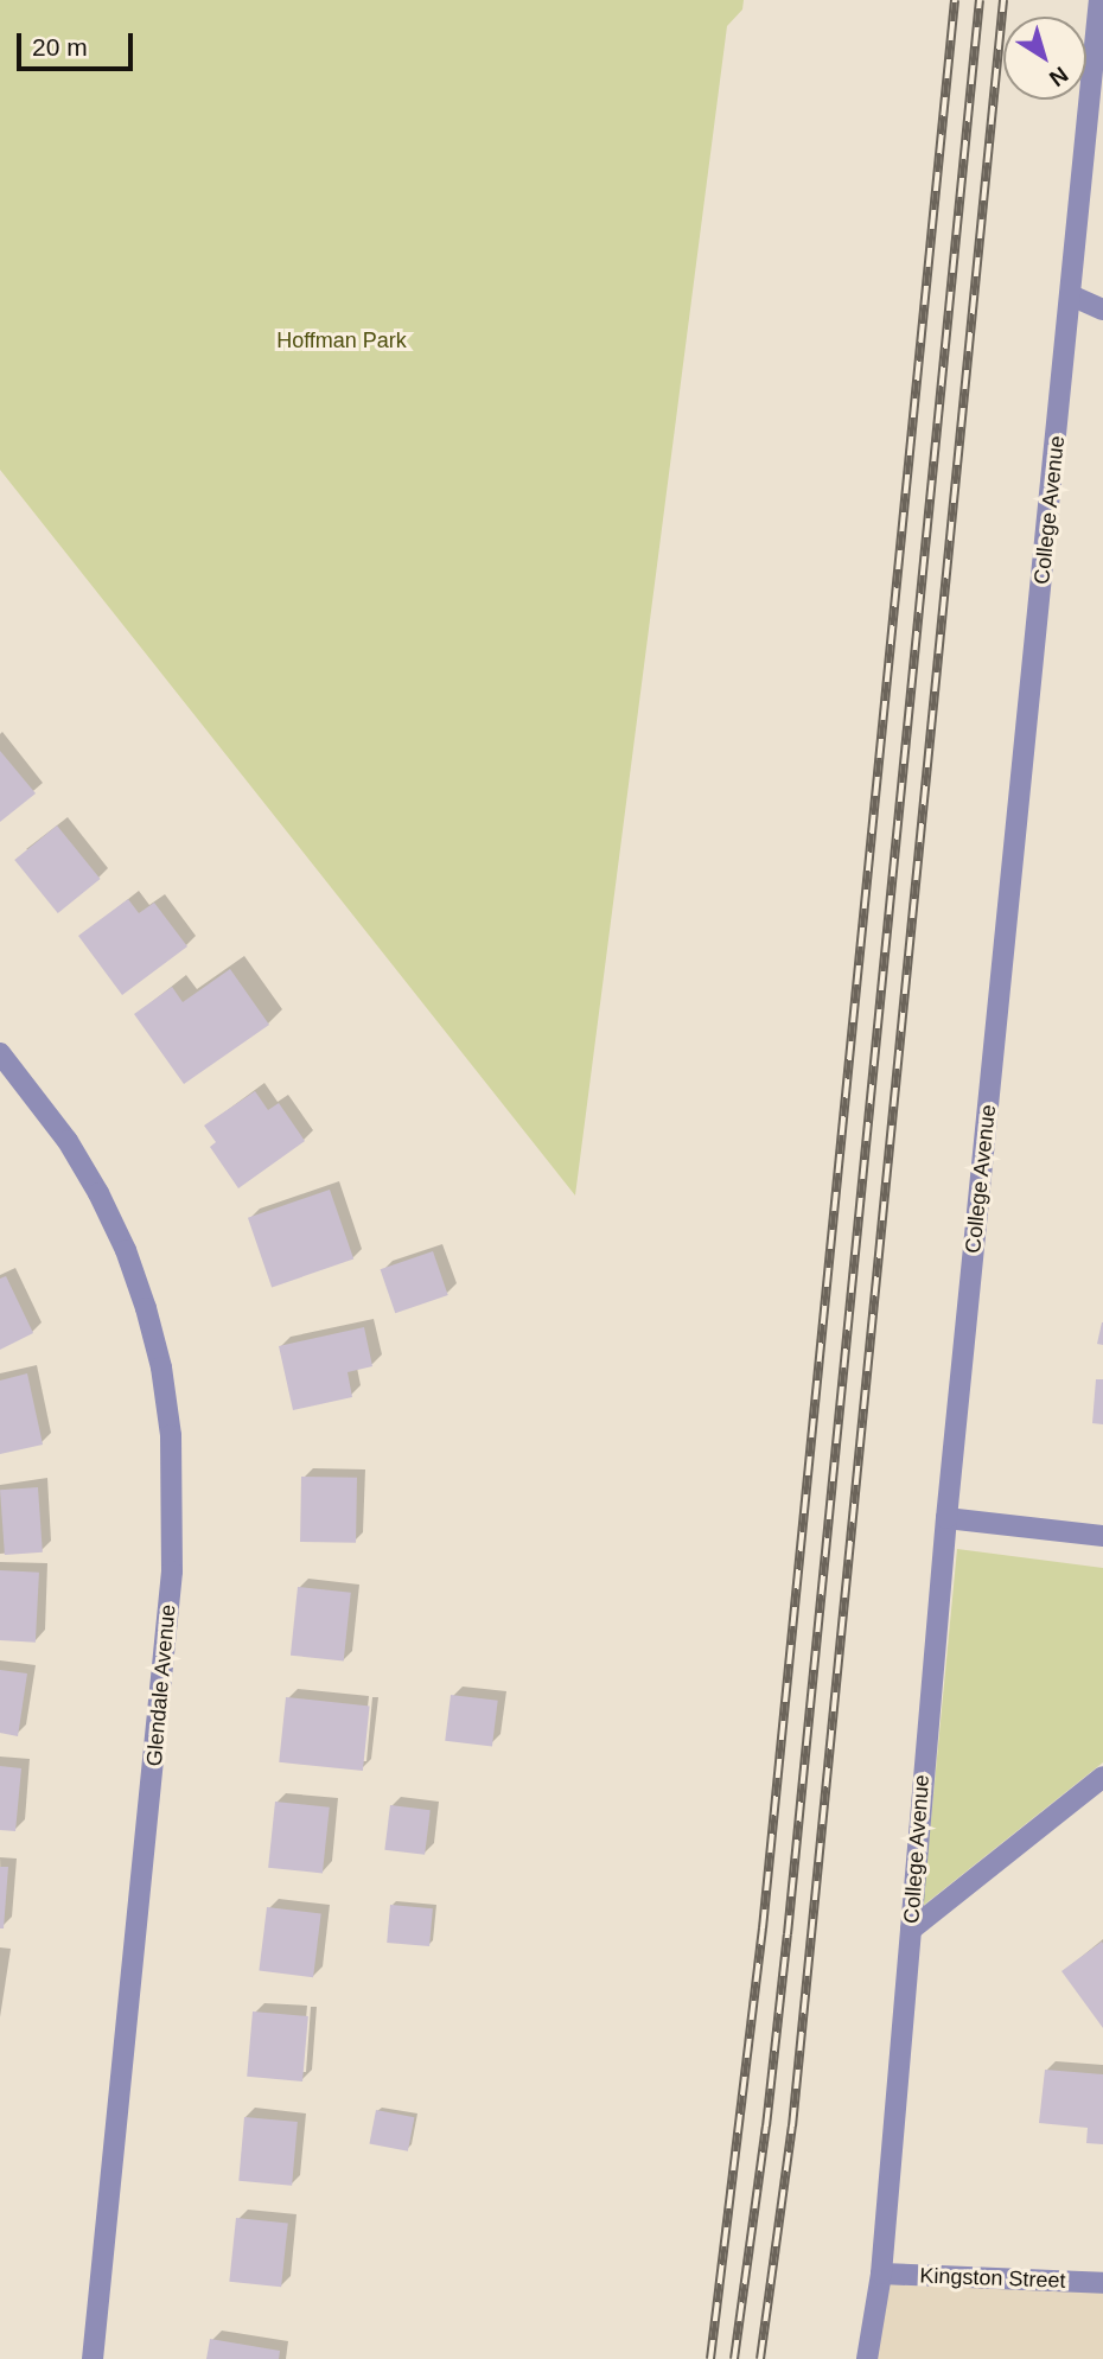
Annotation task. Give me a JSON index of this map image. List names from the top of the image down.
{
  "streets": {
    "street": ["College Avenue", "Glendale Avenue", "Kingston Street"]
  },
  "crossings": [
    ["College Avenue", "Kingston Street"]
  ],
  "parks": ["Hoffman Park"],
  "scale_bar": "20 m",
  "north": "bottom right"
}
